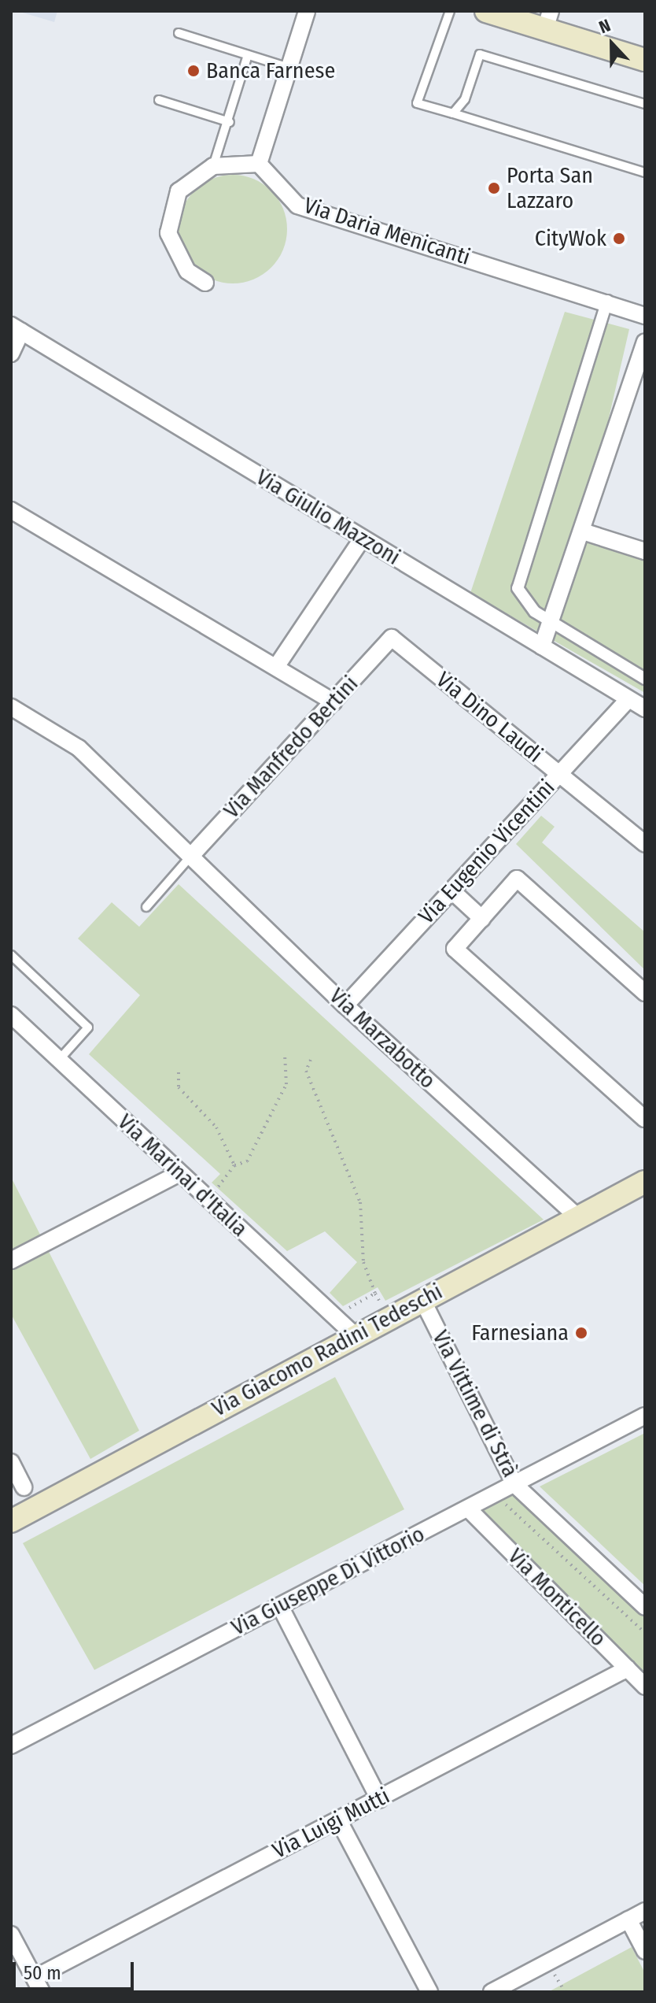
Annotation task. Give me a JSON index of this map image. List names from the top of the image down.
{
  "streets": {
    "main road": ["Via Giacomo Radini Tedeschi"],
    "street": [
      "Via Daria Menicanti",
      "Via Giulio Mazzoni",
      "Via Dino Laudi",
      "Via Manfredo Bertini",
      "Via Eugenio Vicentini",
      "Via Marzabotto",
      "Via Marinai d'Italia",
      "Via Vittime di Strà",
      "Via Giuseppe Di Vittorio",
      "Via Monticello",
      "Via Luigi Mutti"
    ]
  },
  "crossings": [
    ["Via Giulio Mazzoni", "Via Eugenio Vicentini"],
    ["Via Dino Laudi", "Via Manfredo Bertini"],
    ["Via Dino Laudi", "Via Eugenio Vicentini"],
    ["Via Manfredo Bertini", "Via Marzabotto"],
    ["Via Eugenio Vicentini", "Via Marzabotto"],
    ["Via Marzabotto", "Via Giacomo Radini Tedeschi"],
    ["Via Marinai d'Italia", "Via Giacomo Radini Tedeschi"],
    ["Via Giacomo Radini Tedeschi", "Via Vittime di Strà"],
    ["Via Vittime di Strà", "Via Giuseppe Di Vittorio"],
    ["Via Giuseppe Di Vittorio", "Via Monticello"],
    ["Via Monticello", "Via Luigi Mutti"]
  ],
  "places": [
    "Banca Farnese",
    "Porta San Lazzaro",
    "CityWok",
    "Farnesiana"
  ],
  "scale_bar": "50 m",
  "north": "top"
}
